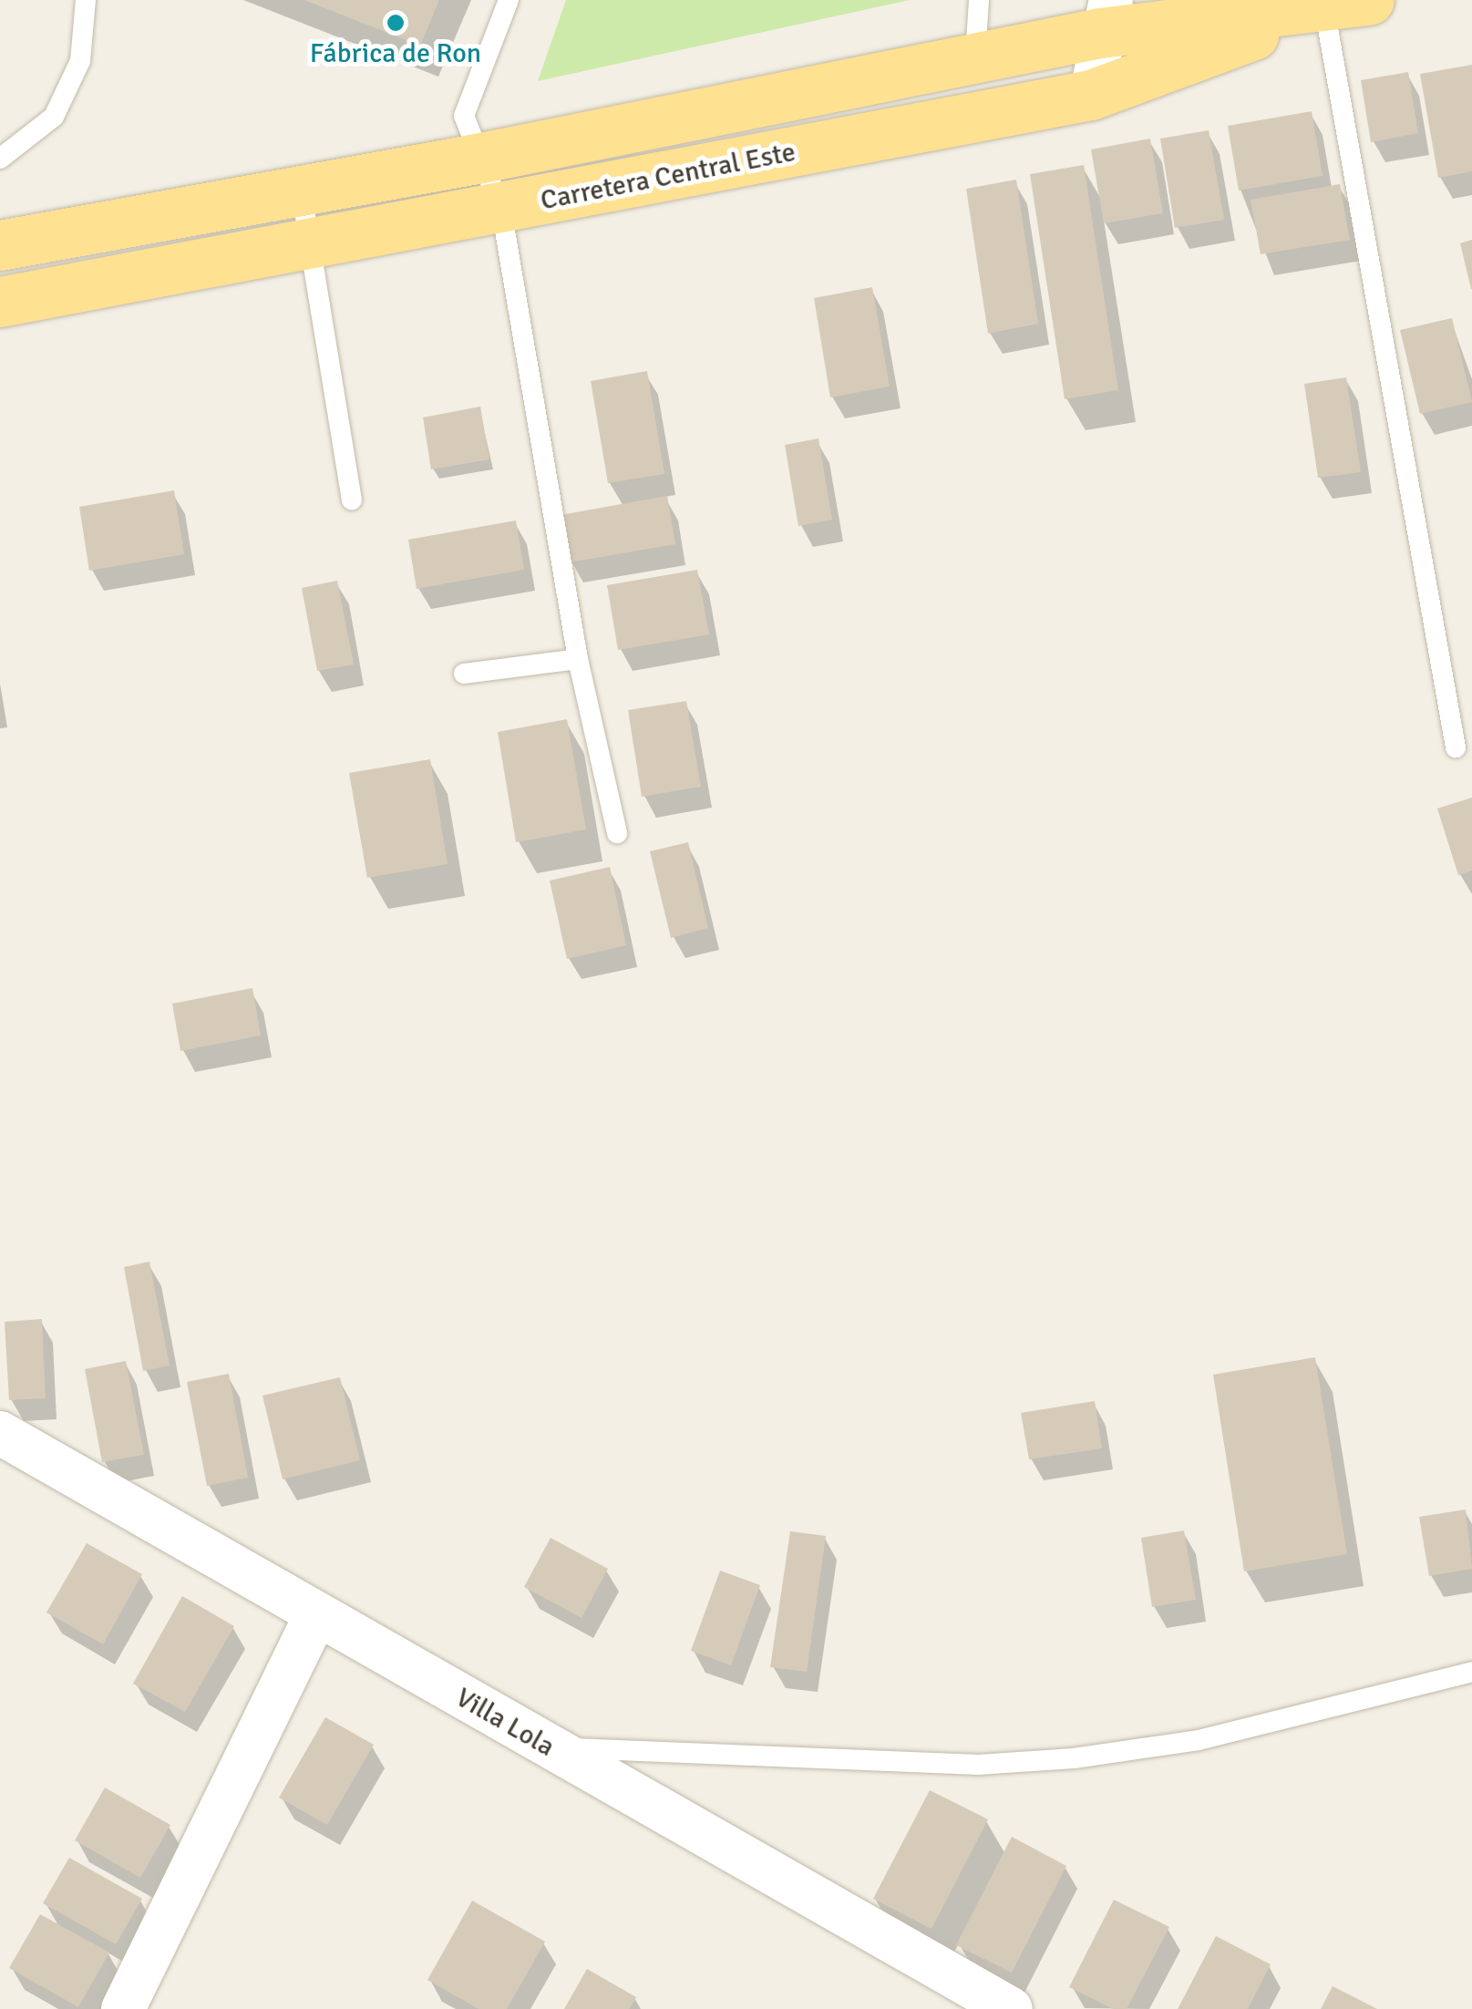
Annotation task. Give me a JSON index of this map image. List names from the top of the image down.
{
  "streets": {
    "main road": ["Carretera Central Este"],
    "street": ["Villa Lola"]
  },
  "places": ["Fábrica de Ron"]
}
